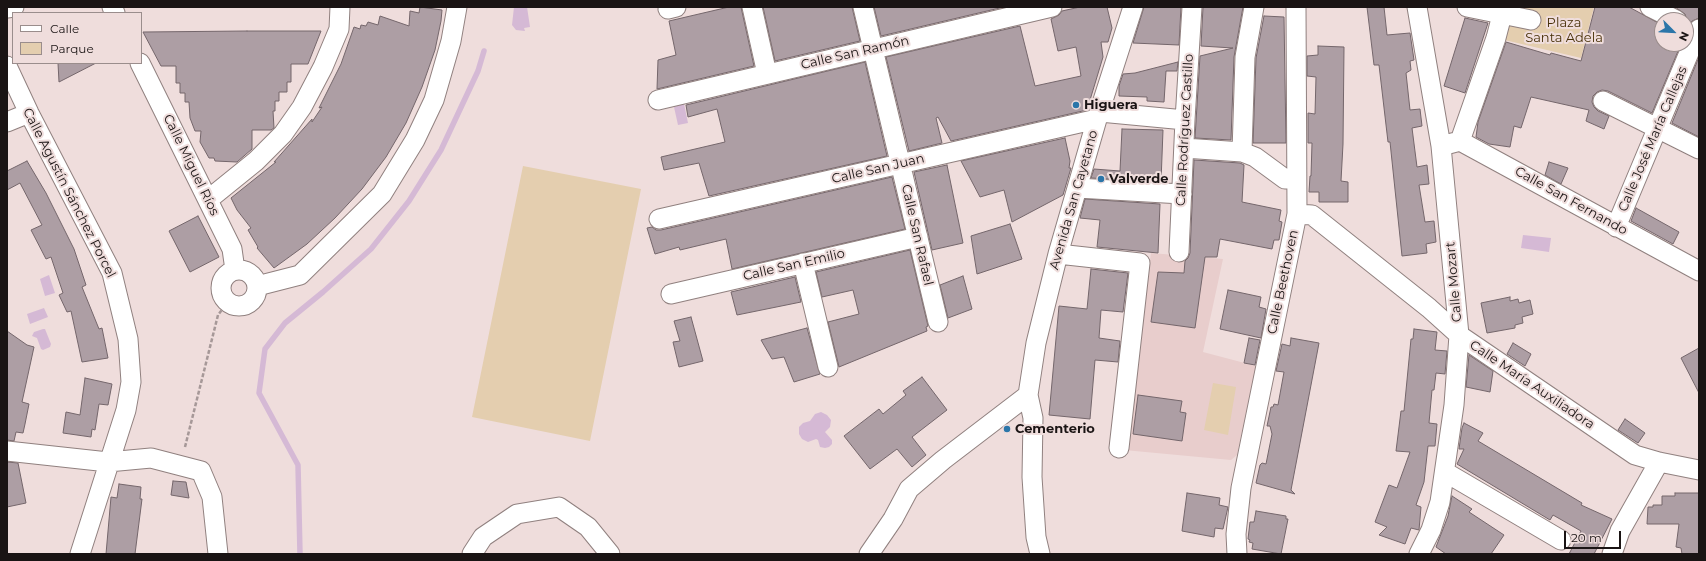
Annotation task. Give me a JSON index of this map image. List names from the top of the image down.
{
  "streets": {
    "street": [
      "Calle San Ramón",
      "Calle Rodríguez Castillo",
      "Calle José María Callejas",
      "Calle Miguel Ríos",
      "Calle San Juan",
      "Calle Agustín Sánchez Porcel",
      "Avenida San Cayetano",
      "Calle San Fernando",
      "Calle San Rafael",
      "Calle San Emilio",
      "Calle Beethoven",
      "Calle Mozart",
      "Calle María Auxiliadora"
    ]
  },
  "crossings": [
    ["Calle San Ramón", "Calle San Rafael"],
    ["Calle Rodríguez Castillo", "Calle San Juan"],
    ["Calle José María Callejas", "Calle San Fernando"],
    ["Calle San Juan", "Avenida San Cayetano"],
    ["Calle San Juan", "Calle San Rafael"],
    ["Calle San Rafael", "Calle San Emilio"],
    ["Calle Beethoven", "Calle María Auxiliadora"],
    ["Calle Mozart", "Calle María Auxiliadora"]
  ],
  "parks": ["Plaza Santa Adela"],
  "places": ["Higuera", "Valverde", "Cementerio"],
  "legend": ["Calle", "Parque"],
  "scale_bar": "20 m",
  "north": "bottom right"
}
